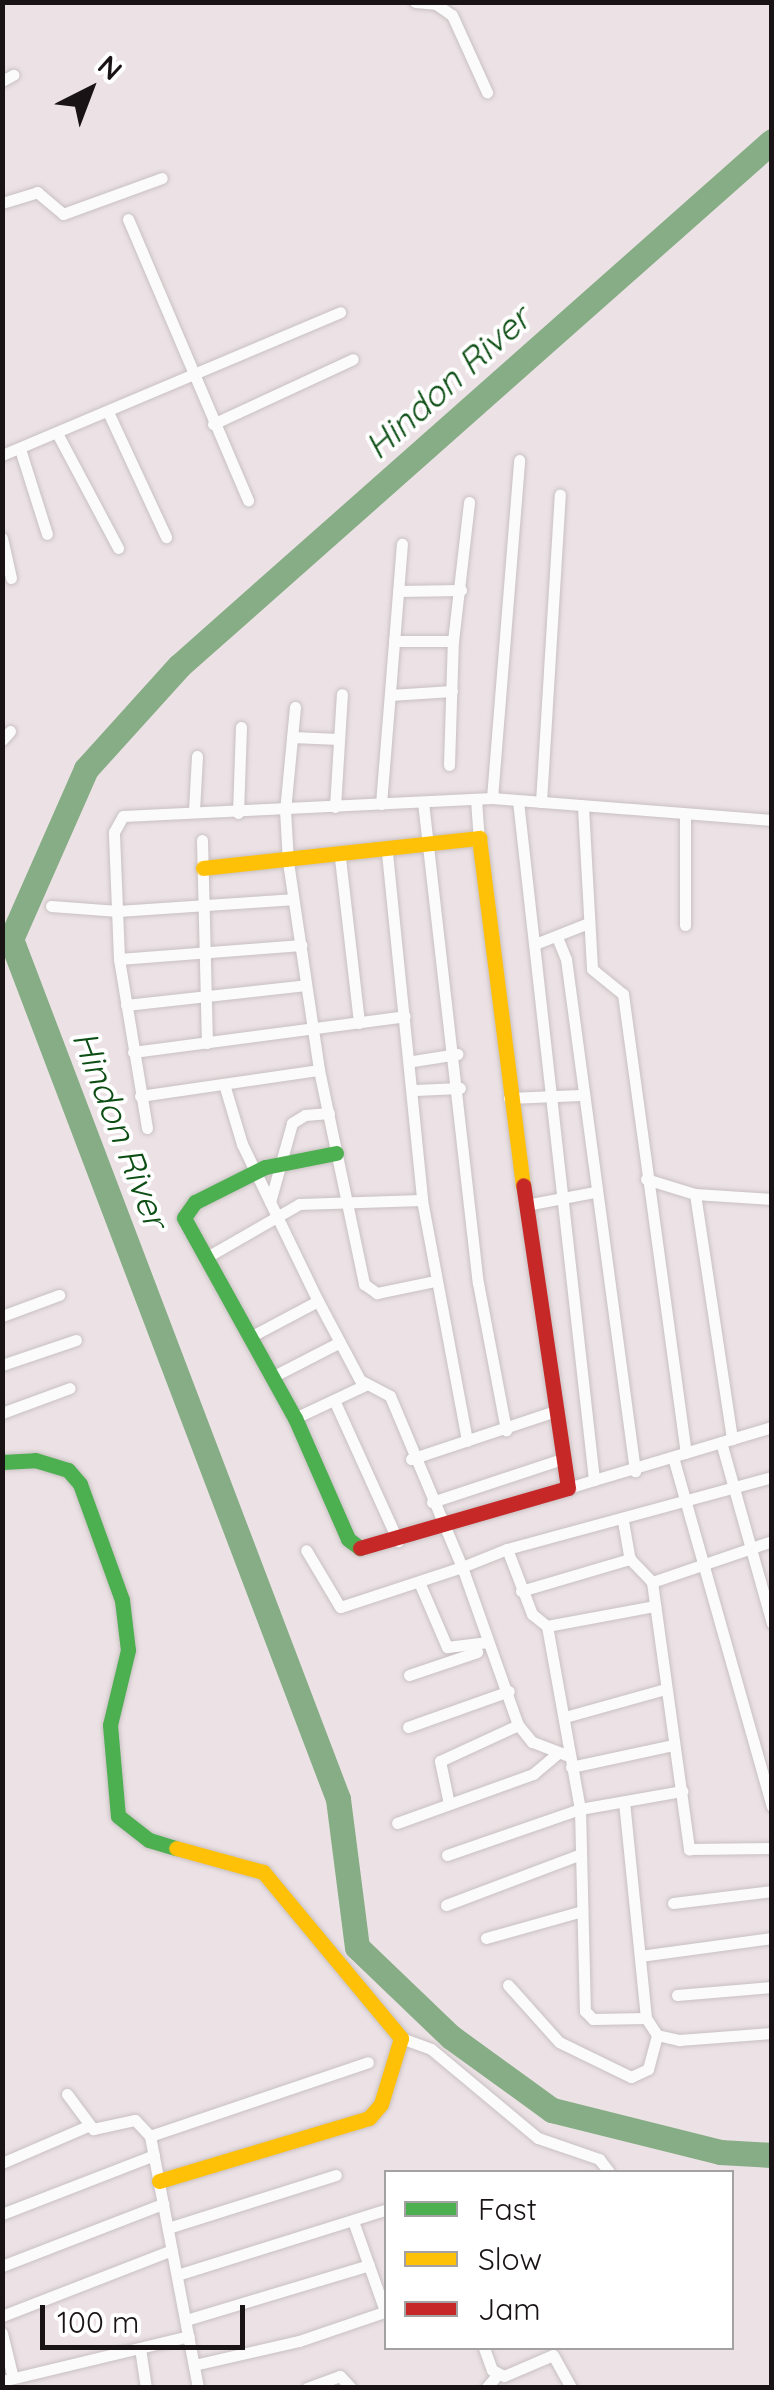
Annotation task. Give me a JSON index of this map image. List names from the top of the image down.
{
  "water": ["Hindon River"],
  "legend": ["Fast", "Slow", "Jam"],
  "scale_bar": "100 m",
  "north": "top right"
}
